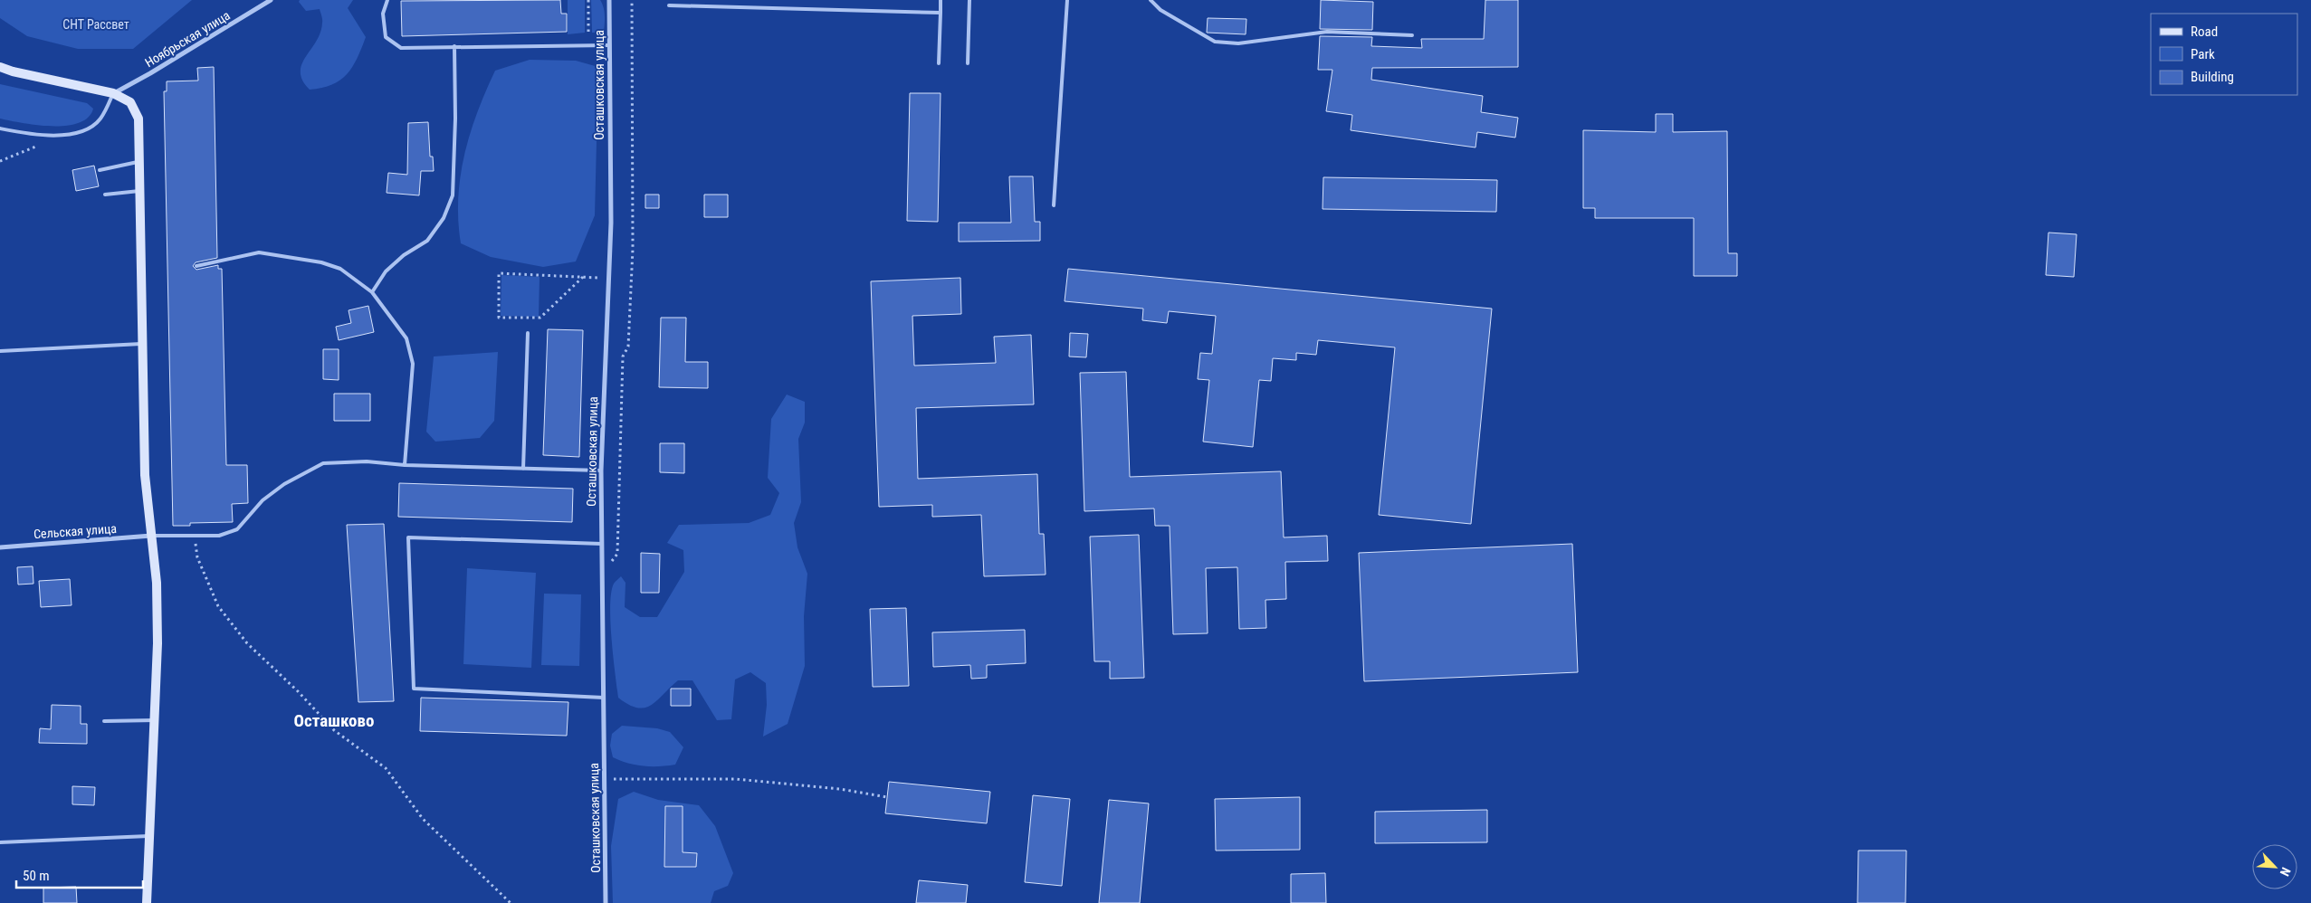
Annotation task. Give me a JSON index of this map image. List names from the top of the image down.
{
  "streets": {
    "street": ["Ноябрьская улица", "Осташковская улица", "Сельская улица"]
  },
  "districts": ["Осташково"],
  "parks": ["СНТ Рассвет"],
  "legend": ["Road", "Park", "Building"],
  "scale_bar": "50 m",
  "north": "bottom right"
}
